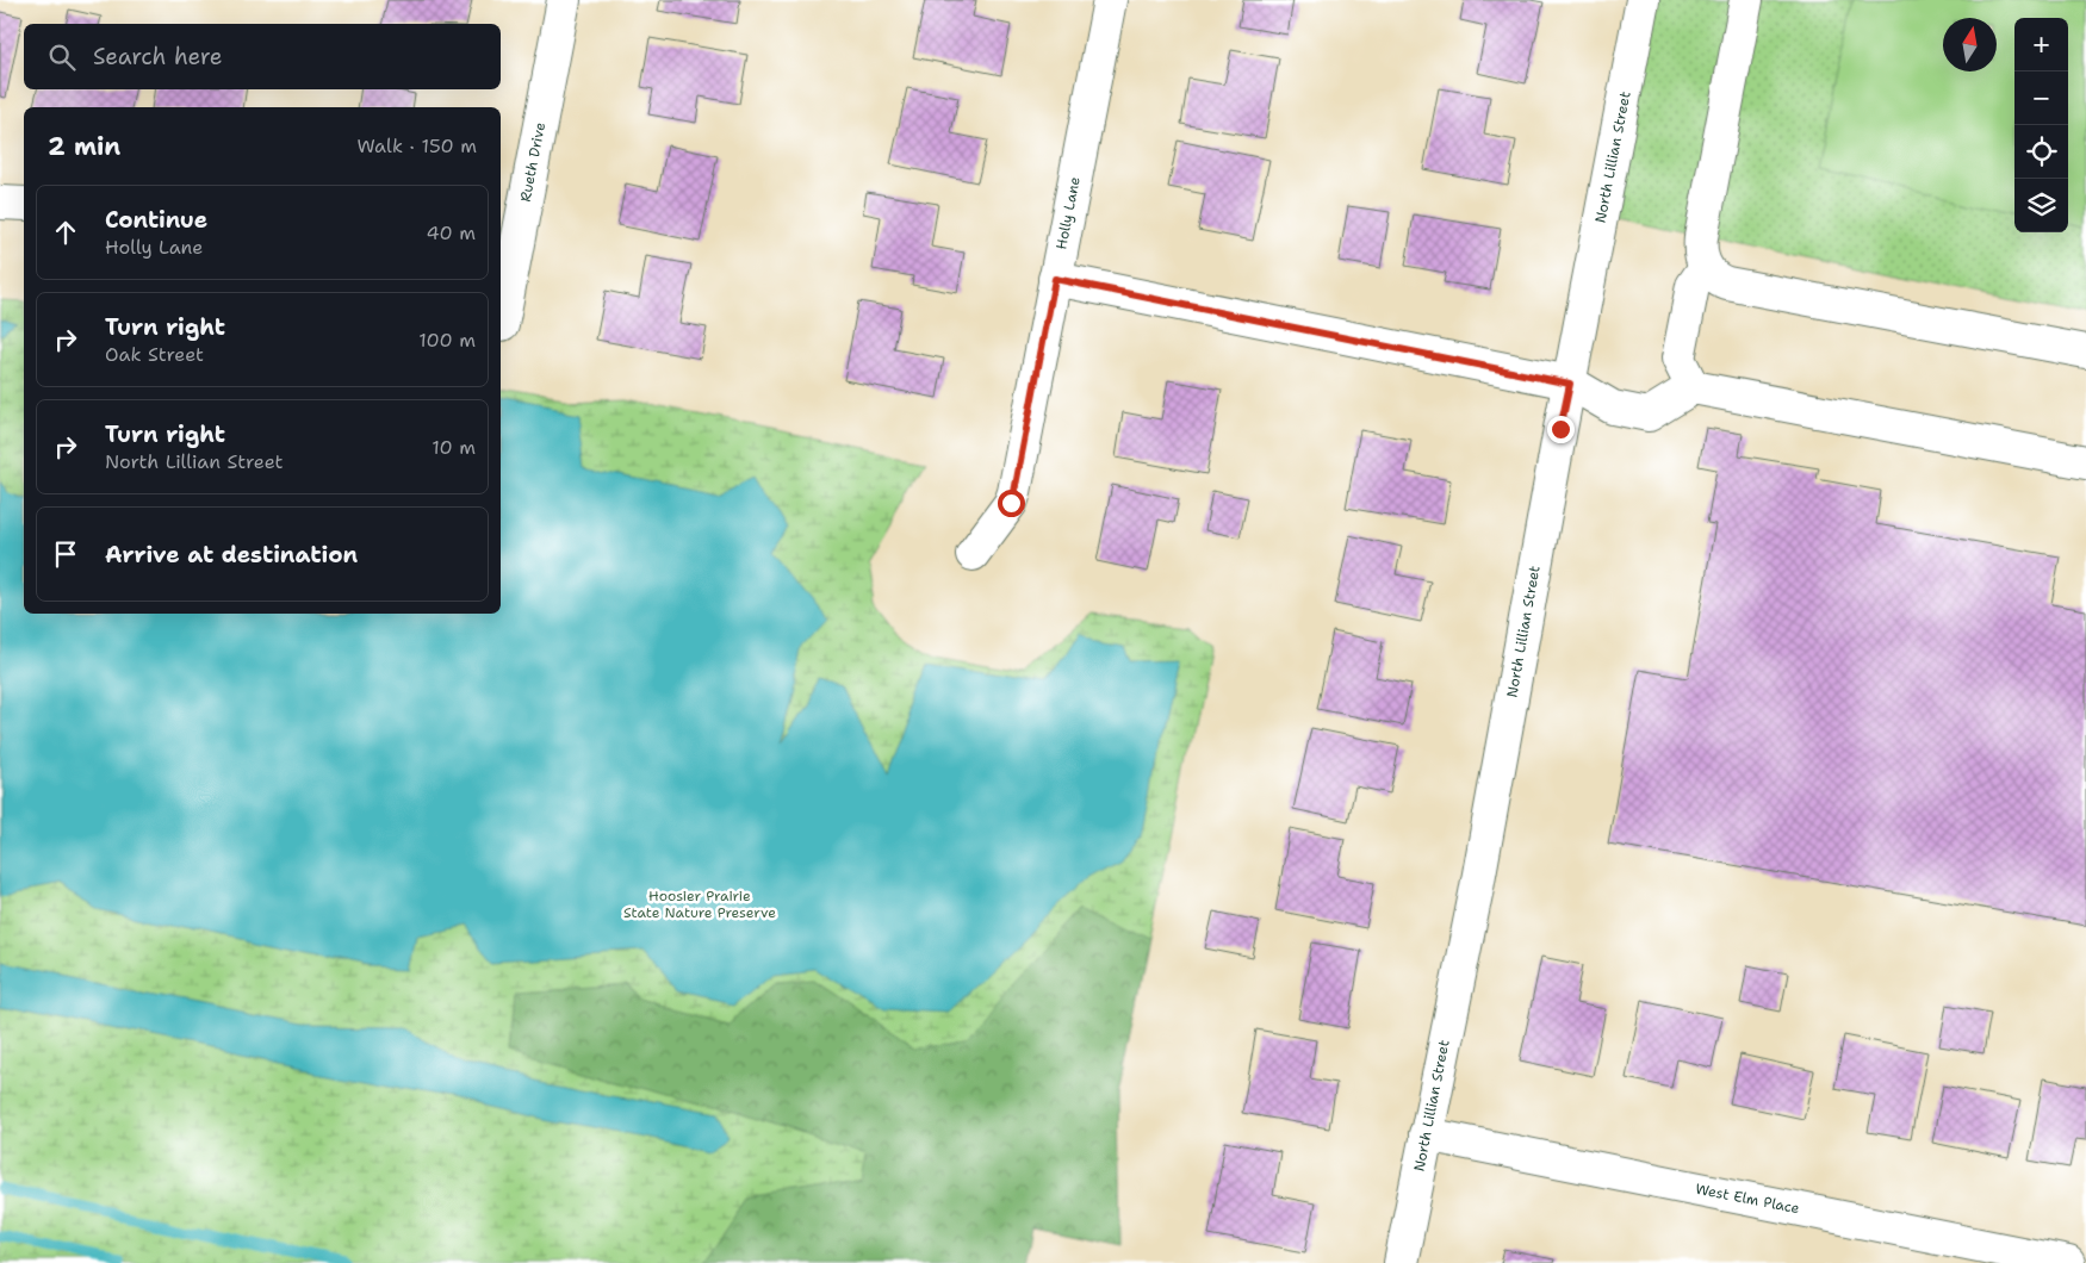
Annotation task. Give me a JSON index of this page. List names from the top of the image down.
{
  "streets": {
    "street": [
      "North Lillian Street",
      "Rueth Drive",
      "Holly Lane",
      "West Elm Place"
    ]
  },
  "crossings": [
    ["North Lillian Street", "West Elm Place"]
  ],
  "parks": ["Hoosier Prairie State Nature Preserve"],
  "north": "top",
  "page": {
    "map_buttons": ["+", "−"],
    "search": "Search here",
    "heading": ["2 min", "Walk · 150 m"],
    "list": [
      ["Continue", "Holly Lane", "40 m"],
      ["Turn right", "Oak Street", "100 m"],
      ["Turn right", "North Lillian Street", "10 m"],
      "Arrive at destination"
    ]
  }
}
